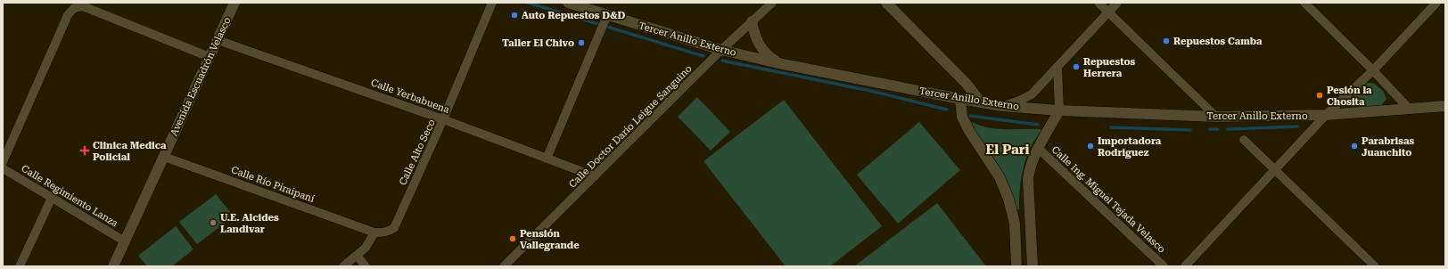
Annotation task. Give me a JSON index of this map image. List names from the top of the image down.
{
  "streets": {
    "street": [
      "Tercer Anillo Externo",
      "Avenida Escuadrón Velasco",
      "Calle Yerbabuena",
      "Calle Doctor Darío Leigue Sanguino",
      "Calle Alto Seco",
      "Calle Río Piraipaní",
      "Calle Regimiento Lanza",
      "Calle Ing. Miguel Tejada Velasco"
    ]
  },
  "crossings": [
    ["Tercer Anillo Externo", "Calle Doctor Darío Leigue Sanguino"],
    ["Avenida Escuadrón Velasco", "Calle Yerbabuena"],
    ["Avenida Escuadrón Velasco", "Calle Río Piraipaní"],
    ["Avenida Escuadrón Velasco", "Calle Regimiento Lanza"],
    ["Calle Yerbabuena", "Calle Doctor Darío Leigue Sanguino"],
    ["Calle Yerbabuena", "Calle Alto Seco"],
    ["Calle Alto Seco", "Calle Río Piraipaní"]
  ],
  "districts": ["El Pari"],
  "places": {
    "other": [
      "Auto Repuestos D&D",
      "Repuestos Camba",
      "Taller El Chivo",
      "Repuestos Herrera",
      "Pesión la Chosita",
      "Importadora Rodriguez",
      "Parabrisas Juanchito",
      "U.E. Alcides Landivar",
      "Pensión Vallegrande"
    ],
    "health": ["Clinica Medica Policial"]
  }
}
